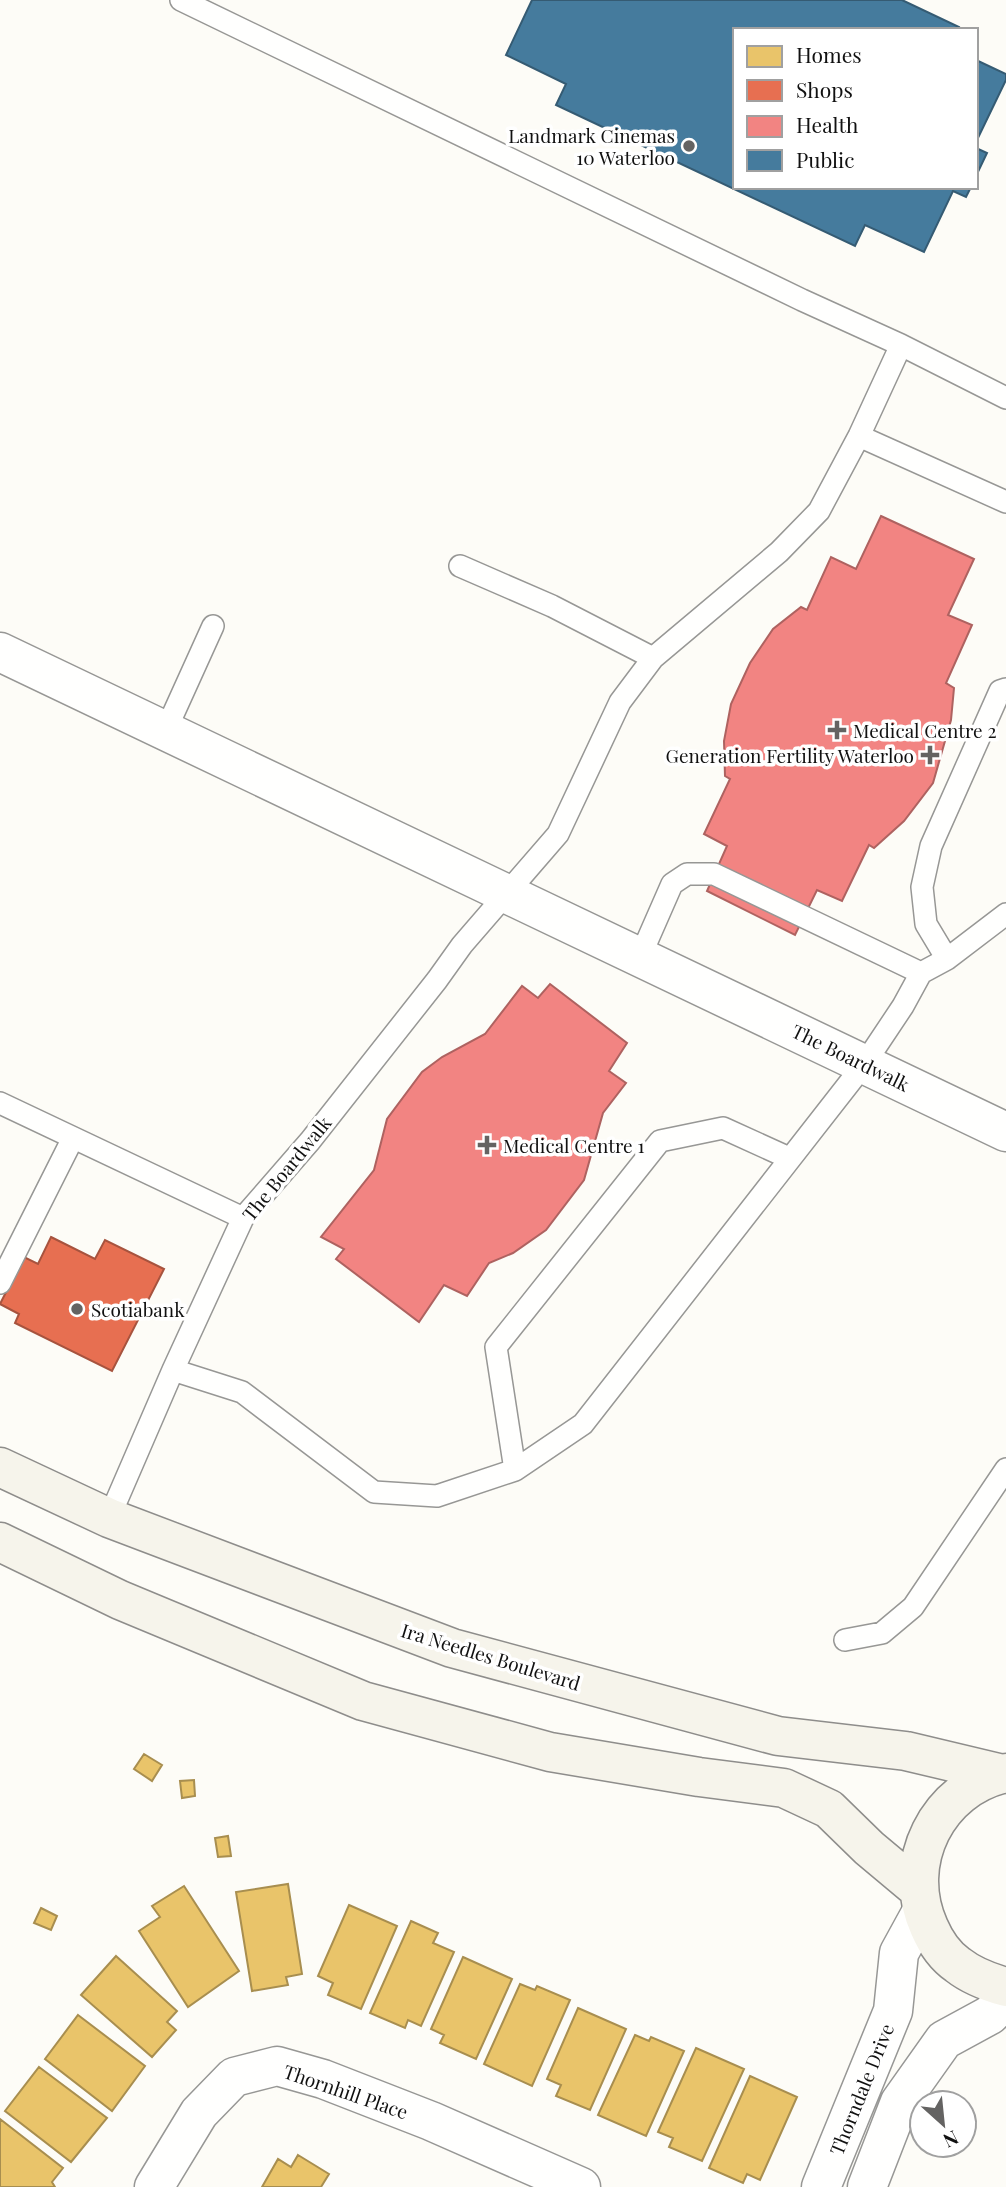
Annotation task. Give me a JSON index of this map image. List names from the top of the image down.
{
  "streets": {
    "main road": ["Ira Needles Boulevard"],
    "street": ["The Boardwalk", "Thorndale Drive", "Thornhill Place"]
  },
  "crossings": [
    ["The Boardwalk", "Ira Needles Boulevard"]
  ],
  "places": {
    "other": ["Landmark Cinemas 10 Waterloo", "Scotiabank"],
    "health": ["Medical Centre 2", "Generation Fertility Waterloo", "Medical Centre 1"]
  },
  "legend": [
    "Homes",
    "Shops",
    "Health",
    "Public"
  ],
  "north": "bottom right"
}
